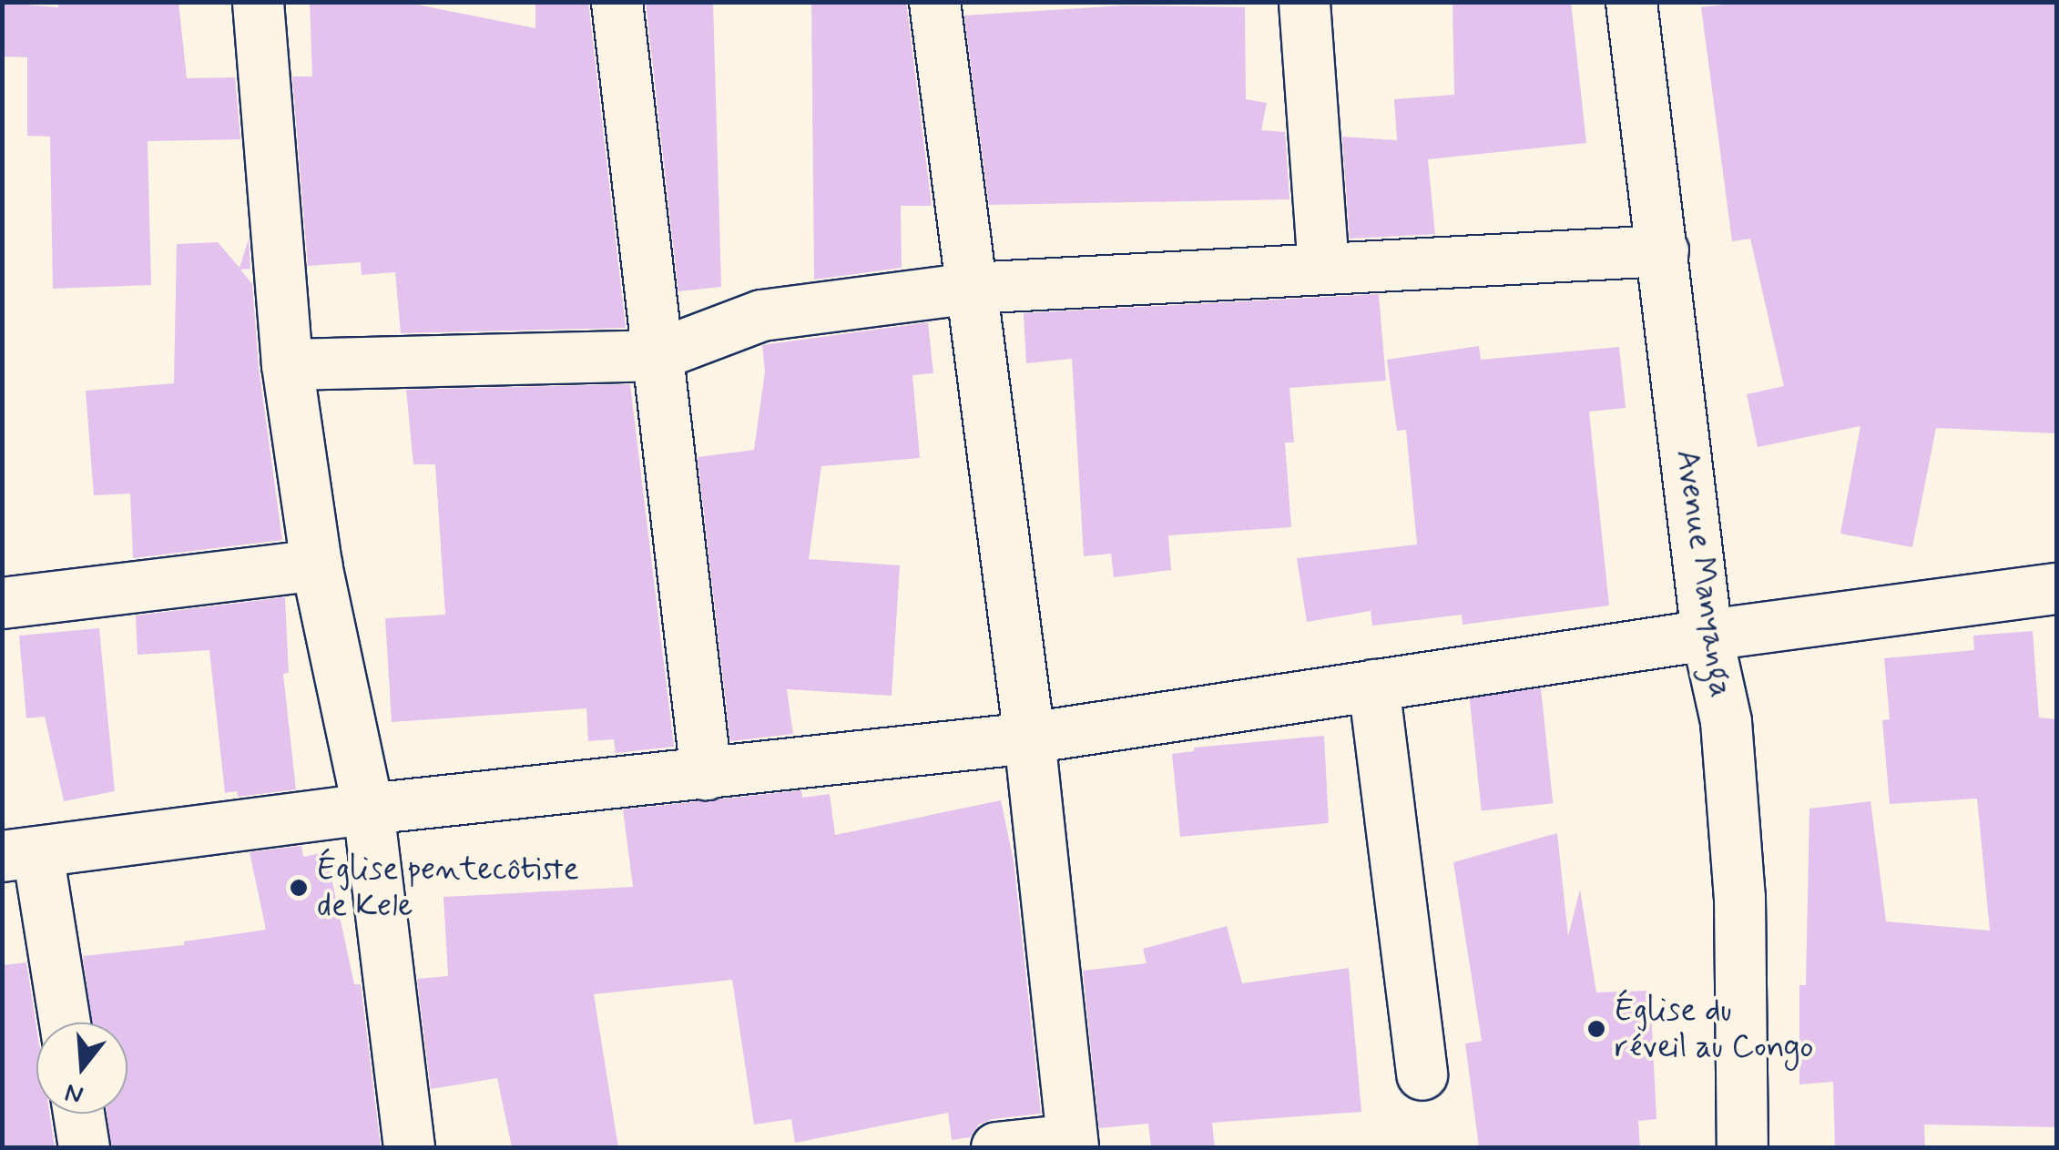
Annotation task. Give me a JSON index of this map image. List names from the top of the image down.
{
  "streets": {
    "street": ["Avenue Manyanga"]
  },
  "places": ["Église pentecôtiste de Kele", "Église du réveil au Congo"],
  "north": "bottom"
}
